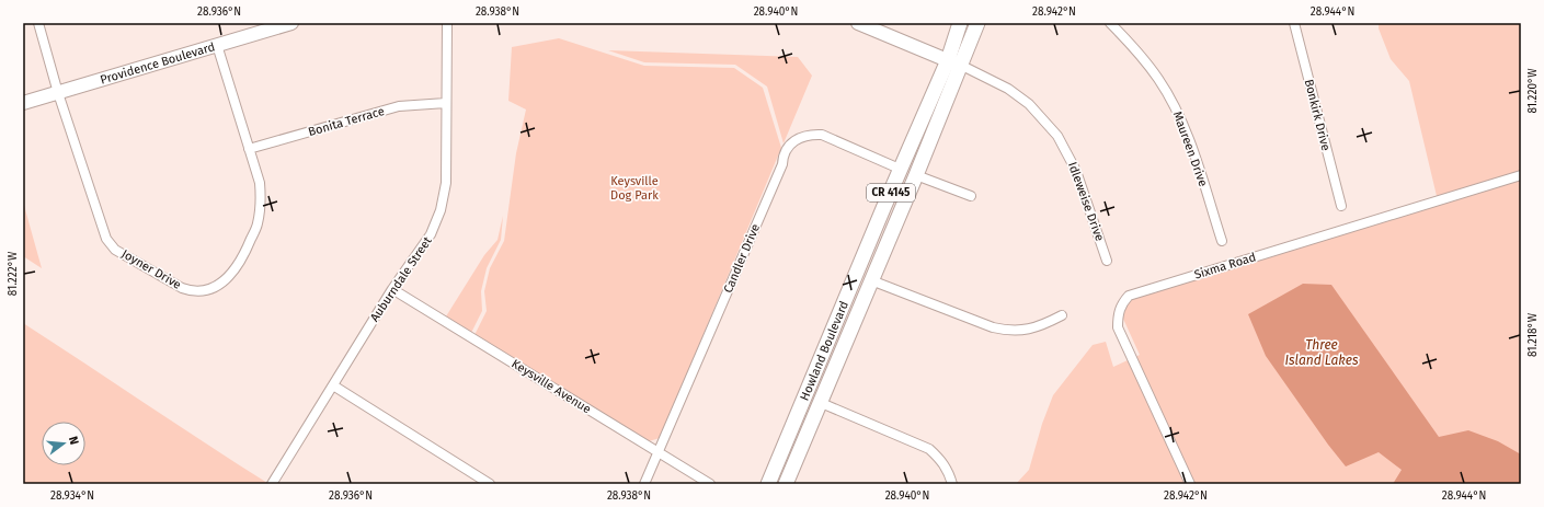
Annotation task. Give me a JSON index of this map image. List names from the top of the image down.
{
  "streets": {
    "main road": ["Providence Boulevard", "CR 4145", "Howland Boulevard"],
    "street": [
      "Bonkirk Drive",
      "Bonita Terrace",
      "Maureen Drive",
      "Idleweise Drive",
      "Candler Drive",
      "Sixma Road",
      "Joyner Drive",
      "Auburndale Street",
      "Keysville Avenue"
    ]
  },
  "crossings": [
    ["Providence Boulevard", "Joyner Drive"],
    ["Bonita Terrace", "Joyner Drive"],
    ["Bonita Terrace", "Auburndale Street"],
    ["Idleweise Drive", "Howland Boulevard"],
    ["Candler Drive", "Howland Boulevard"],
    ["Candler Drive", "Keysville Avenue"],
    ["Auburndale Street", "Keysville Avenue"]
  ],
  "water": ["Three Island Lakes"],
  "parks": ["Keysville Dog Park"],
  "north": "right",
  "coordinates": [
    "28.936°N",
    "28.938°N",
    "28.940°N",
    "28.942°N",
    "28.944°N",
    "81.220°W",
    "81.222°W",
    "81.218°W",
    "28.934°N"
  ]
}
